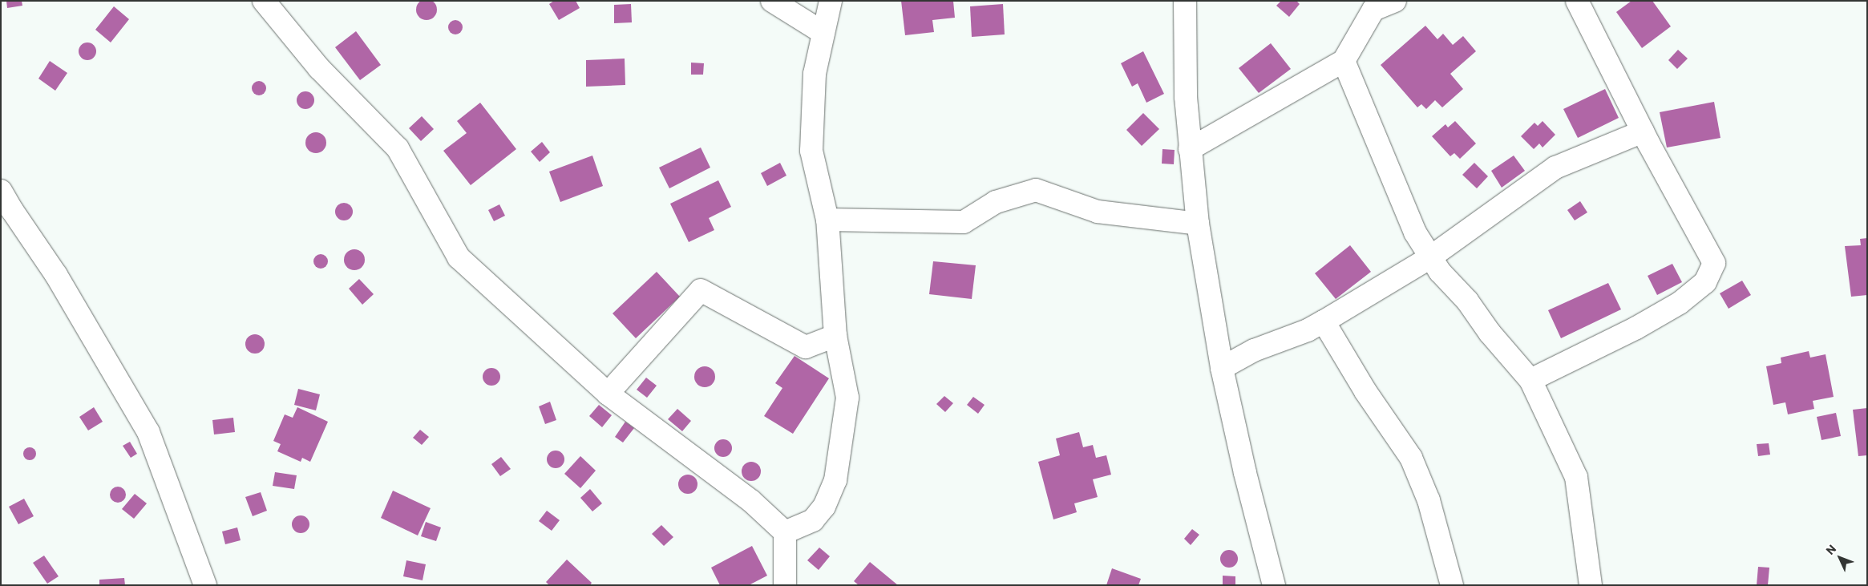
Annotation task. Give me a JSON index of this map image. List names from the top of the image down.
{
  "north": "top left"
}
